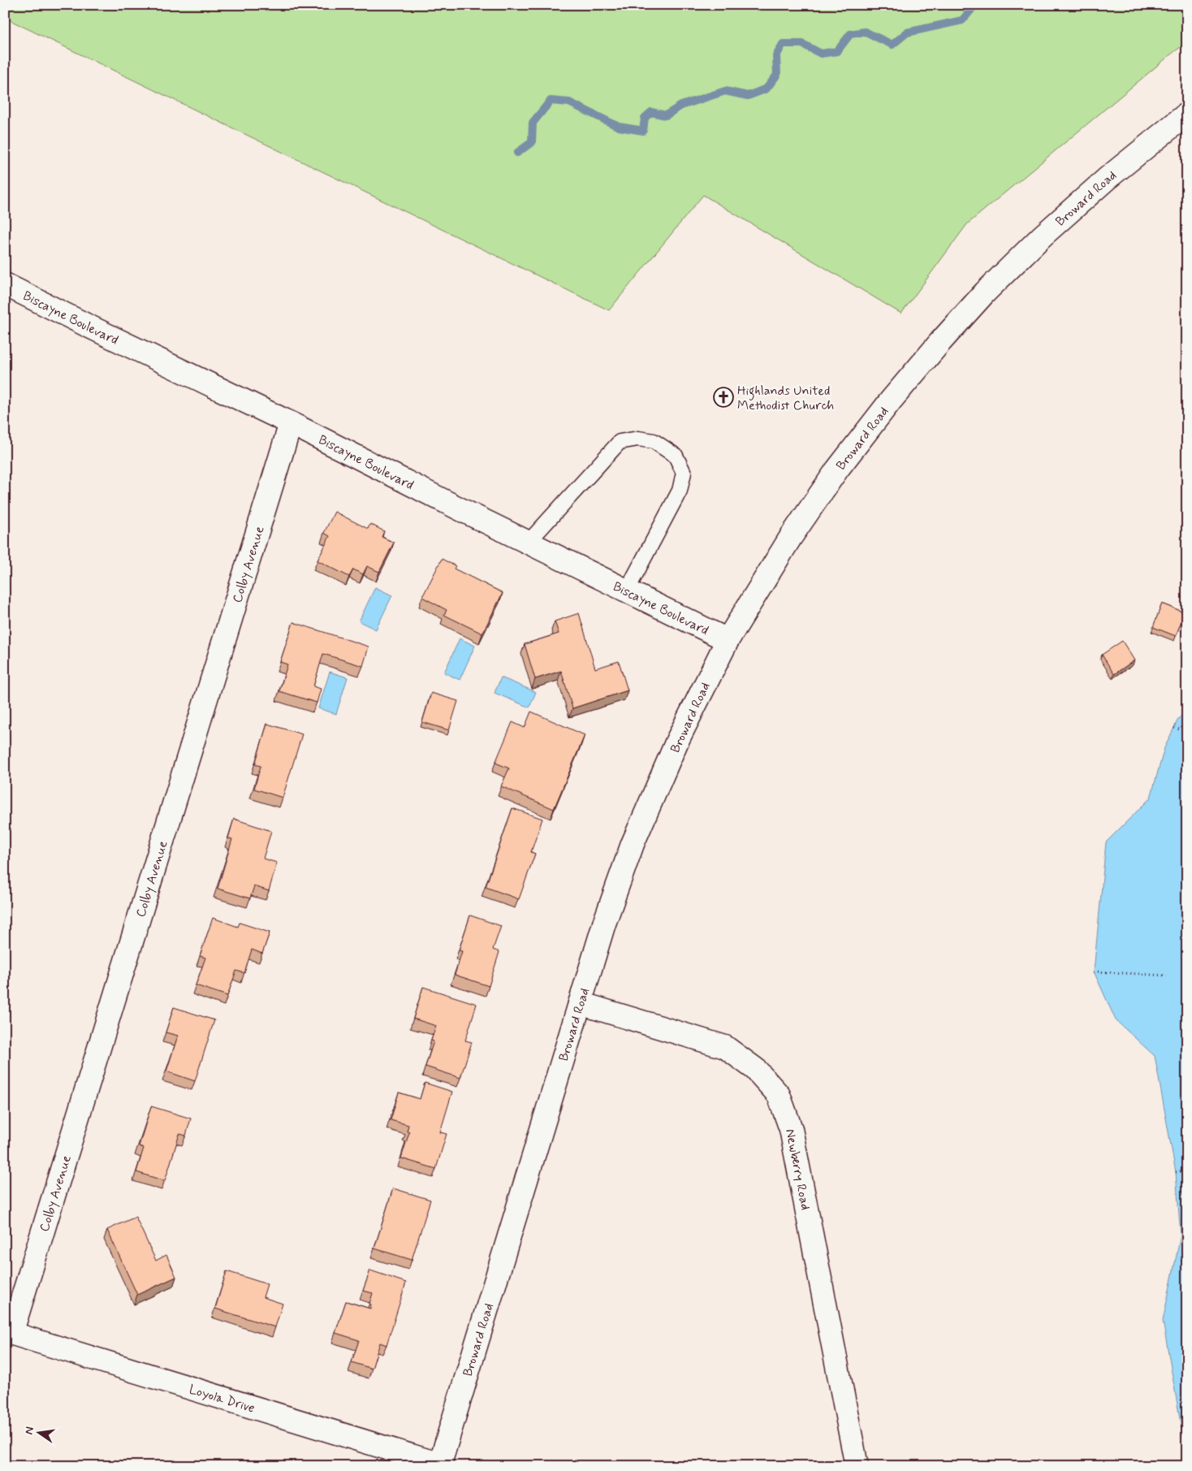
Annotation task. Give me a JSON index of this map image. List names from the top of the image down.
{
  "streets": {
    "street": [
      "Broward Road",
      "Biscayne Boulevard",
      "Colby Avenue",
      "Newberry Road",
      "Loyola Drive"
    ]
  },
  "crossings": [
    ["Broward Road", "Biscayne Boulevard"],
    ["Broward Road", "Newberry Road"],
    ["Broward Road", "Loyola Drive"],
    ["Biscayne Boulevard", "Colby Avenue"],
    ["Colby Avenue", "Loyola Drive"]
  ],
  "places": {
    "church": ["Highlands United Methodist Church"]
  },
  "north": "left"
}
